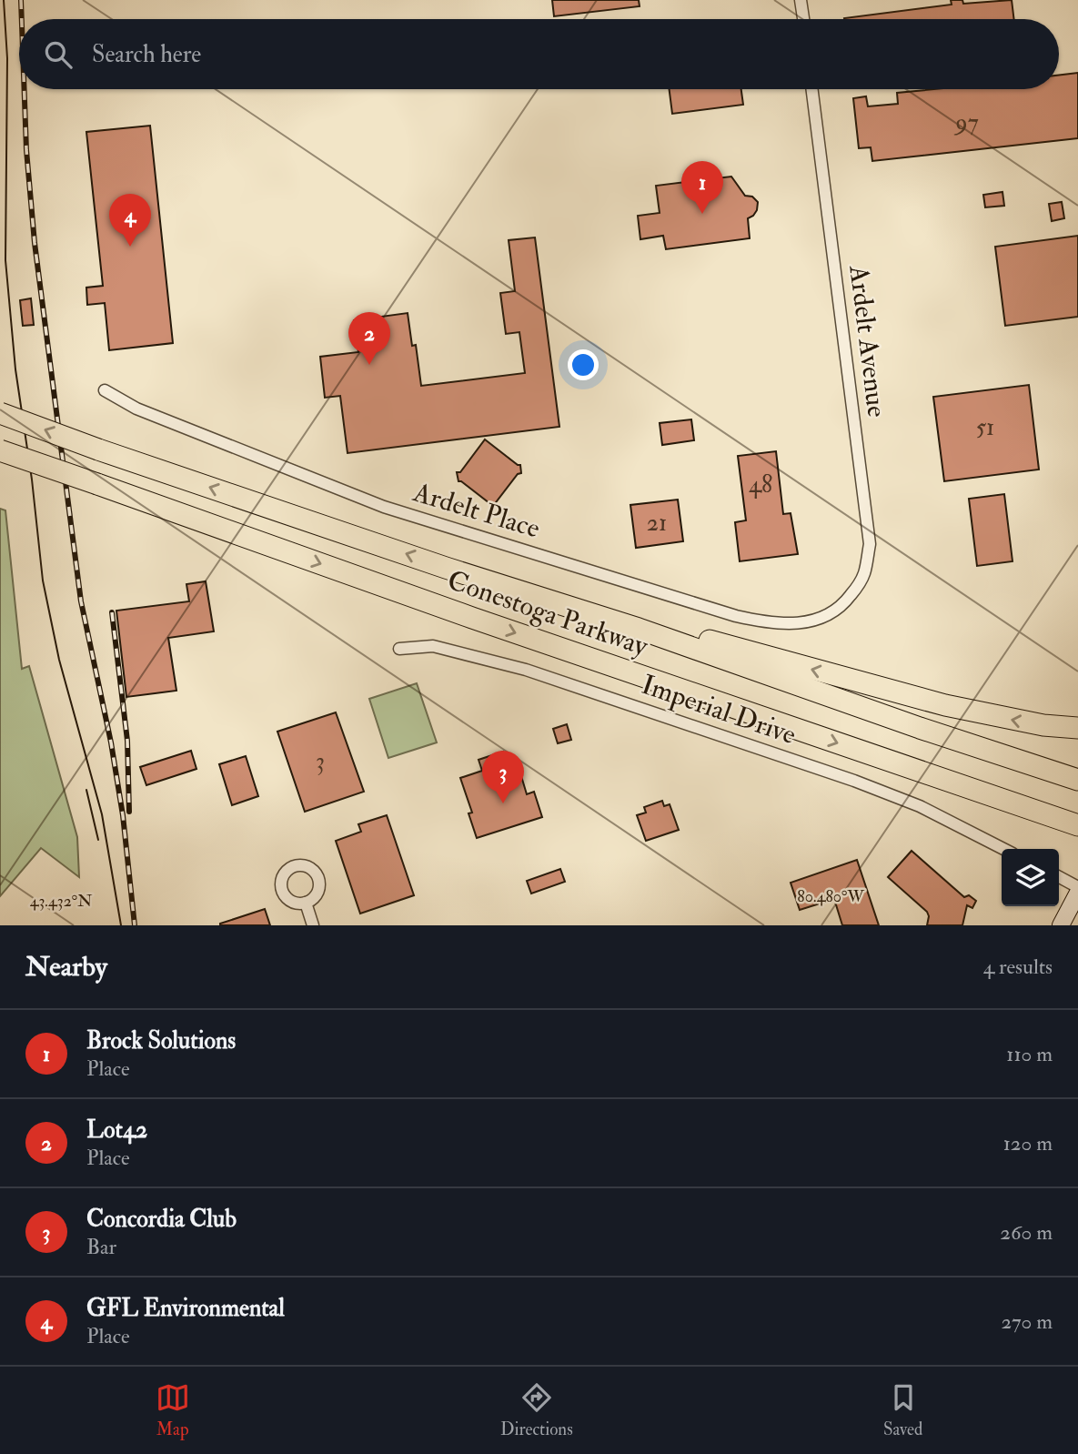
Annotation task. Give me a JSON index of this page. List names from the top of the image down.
{
  "streets": {
    "highway": ["Conestoga Parkway"],
    "street": ["Ardelt Avenue", "Ardelt Place", "Imperial Drive"]
  },
  "crossings": [
    ["Ardelt Avenue", "Ardelt Place"]
  ],
  "house_numbers": [
    "97",
    "51",
    "48",
    "21",
    "3"
  ],
  "page": {
    "search": "Search here",
    "pins": [
      "1",
      "4",
      "2",
      "3"
    ],
    "heading": ["Nearby", "4 results"],
    "list": [
      {
        "mark": "1",
        "name": "Brock Solutions",
        "note": "Place",
        "value": "110 m"
      },
      {
        "mark": "2",
        "name": "Lot42",
        "note": "Place",
        "value": "120 m"
      },
      {
        "mark": "3",
        "name": "Concordia Club",
        "note": "Bar",
        "value": "260 m"
      },
      {
        "mark": "4",
        "name": "GFL Environmental",
        "note": "Place",
        "value": "270 m"
      }
    ],
    "nav": ["Map", "Directions", "Saved"]
  },
  "coordinates": ["80.480°W", "43.432°N"]
}
